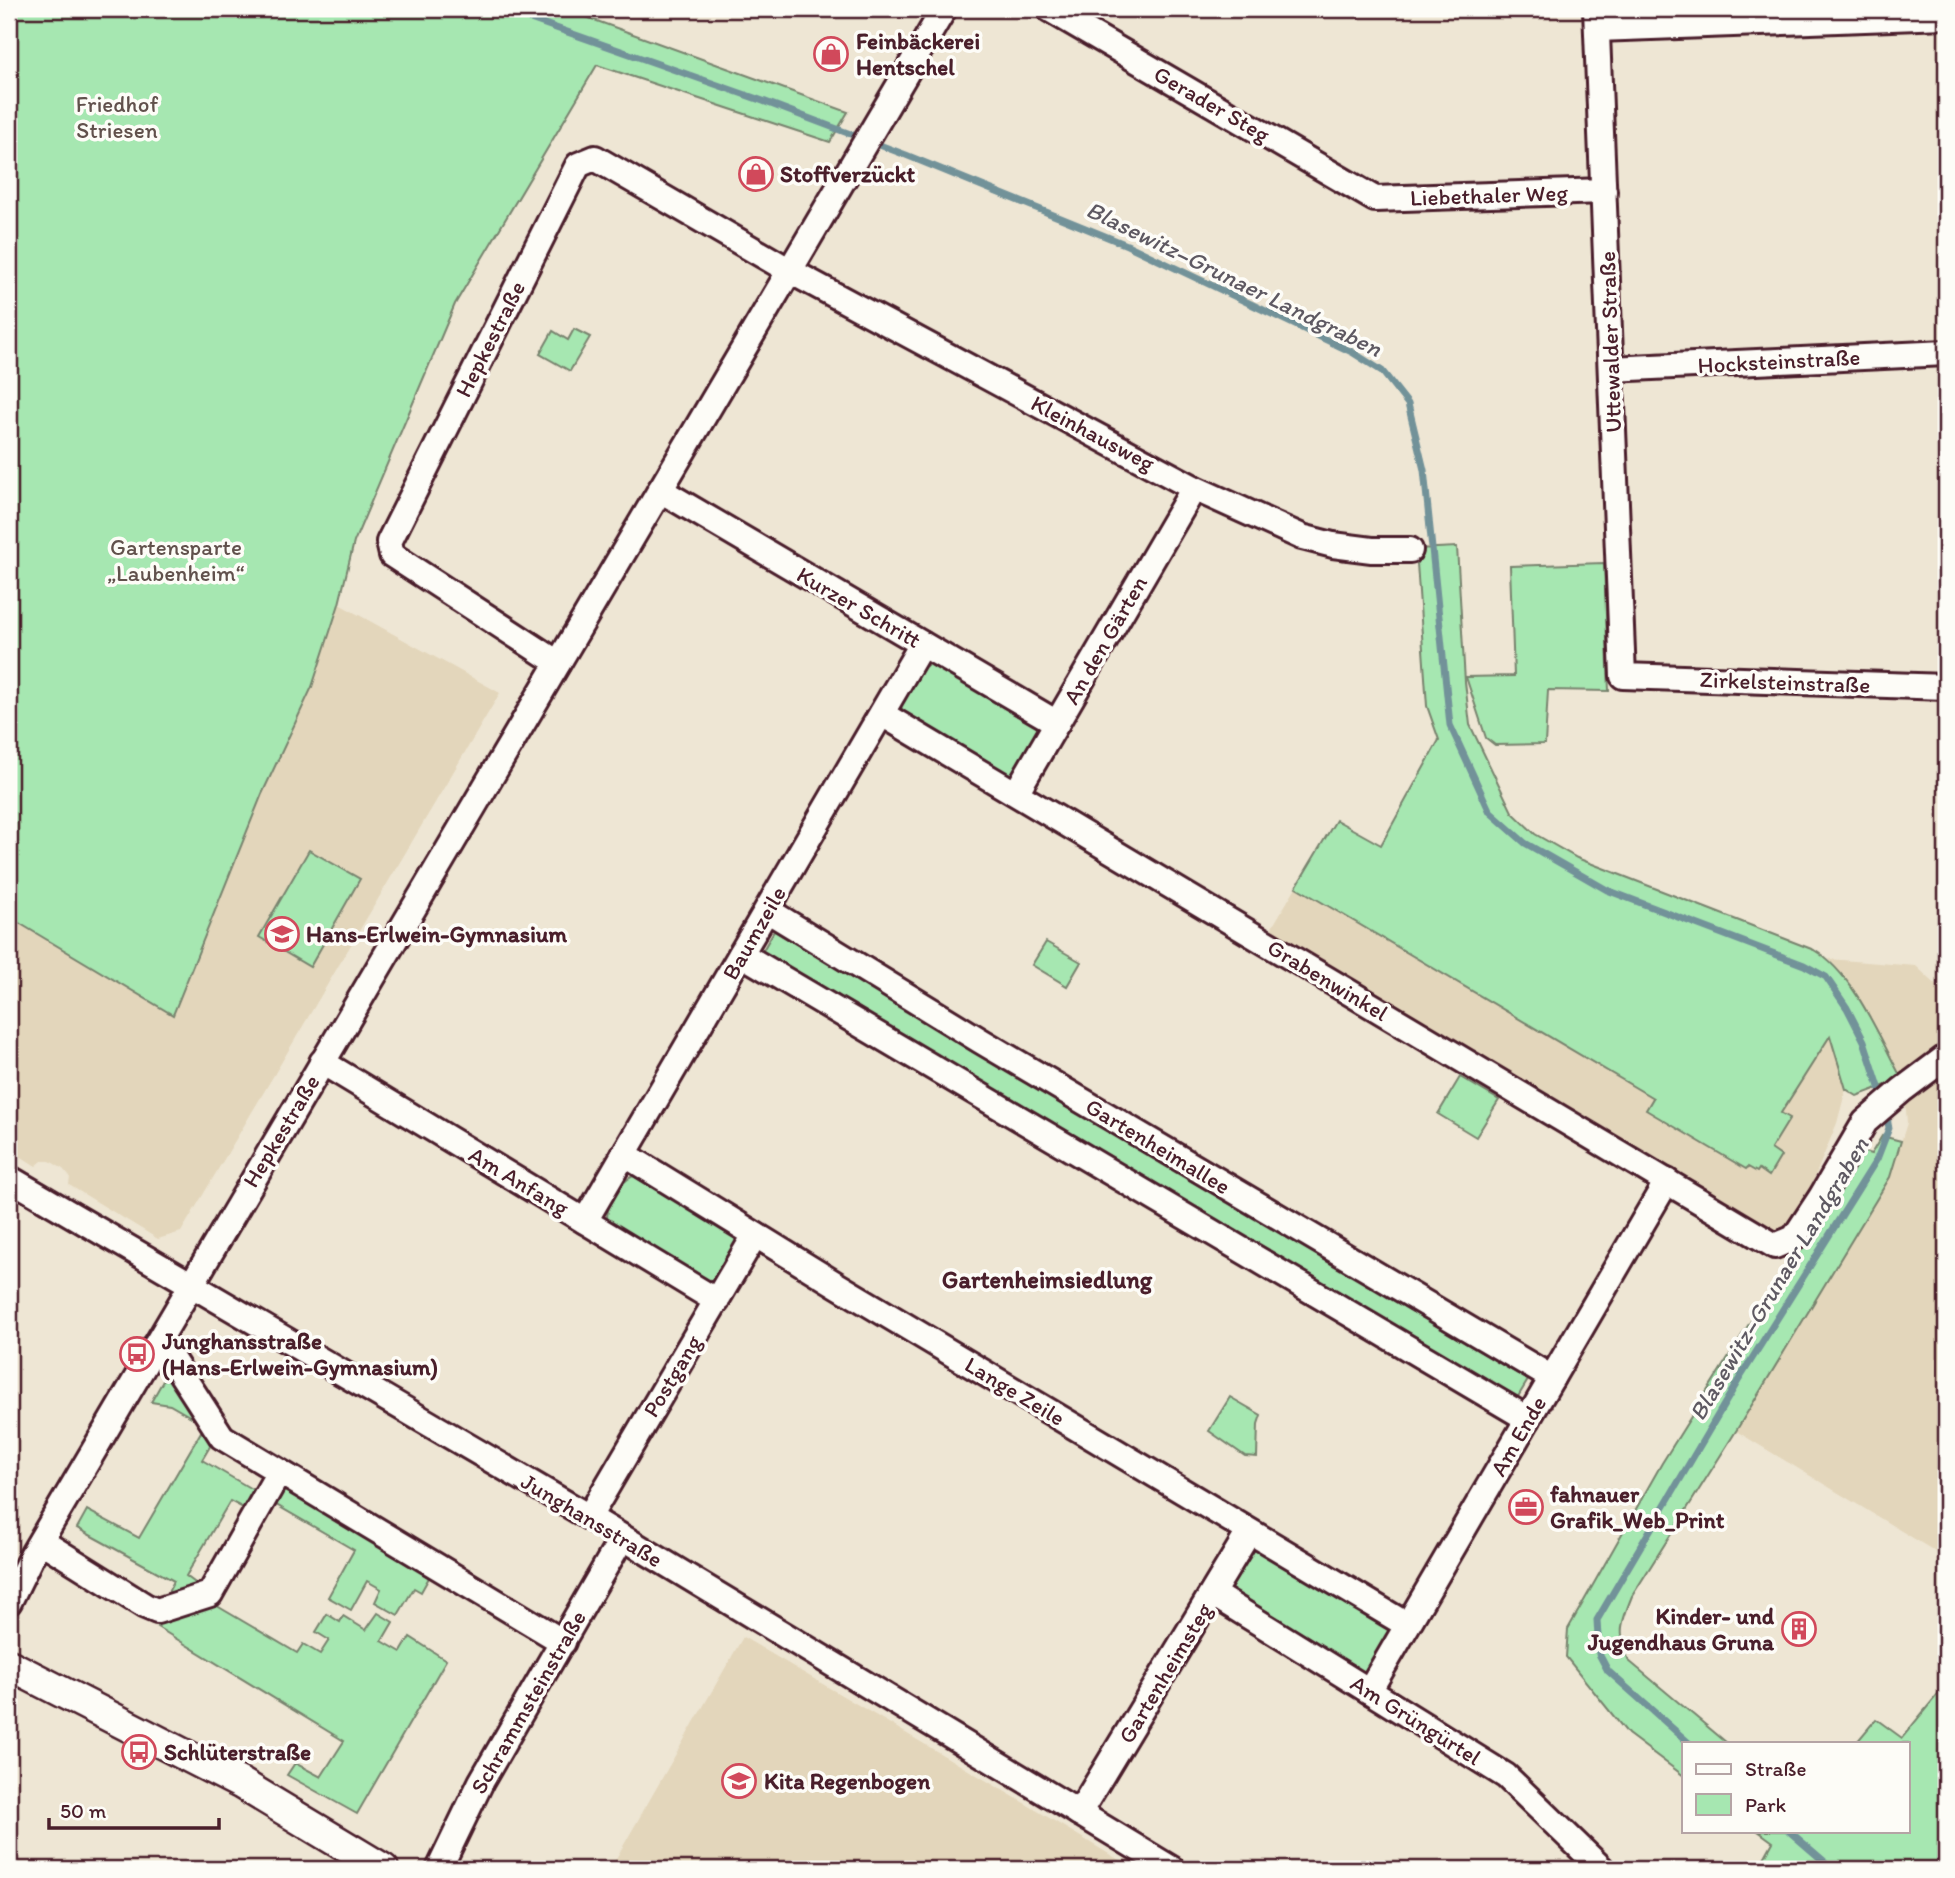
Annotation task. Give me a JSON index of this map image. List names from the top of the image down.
{
  "streets": {
    "street": [
      "Gerader Steg",
      "Liebethaler Weg",
      "Hepkestraße",
      "Uttewalder Straße",
      "Hocksteinstraße",
      "Kleinhausweg",
      "Kurzer Schritt",
      "An den Gärten",
      "Zirkelsteinstraße",
      "Baumzeile",
      "Grabenwinkel",
      "Gartenheimallee",
      "Am Anfang",
      "Postgang",
      "Lange Zeile",
      "Am Ende",
      "Junghansstraße",
      "Gartenheimsteg",
      "Schrammsteinstraße",
      "Am Grüngürtel"
    ]
  },
  "crossings": [
    ["Gerader Steg", "Liebethaler Weg"],
    ["Liebethaler Weg", "Uttewalder Straße"],
    ["Hepkestraße", "Kleinhausweg"],
    ["Hepkestraße", "Kurzer Schritt"],
    ["Hepkestraße", "Am Anfang"],
    ["Hepkestraße", "Junghansstraße"],
    ["Uttewalder Straße", "Hocksteinstraße"],
    ["Uttewalder Straße", "Zirkelsteinstraße"],
    ["Kleinhausweg", "An den Gärten"],
    ["Kurzer Schritt", "An den Gärten"],
    ["Kurzer Schritt", "Baumzeile"],
    ["An den Gärten", "Grabenwinkel"],
    ["Baumzeile", "Grabenwinkel"],
    ["Baumzeile", "Gartenheimallee"],
    ["Baumzeile", "Am Anfang"],
    ["Baumzeile", "Lange Zeile"],
    ["Grabenwinkel", "Am Ende"],
    ["Gartenheimallee", "Am Ende"],
    ["Am Anfang", "Postgang"],
    ["Postgang", "Lange Zeile"],
    ["Postgang", "Junghansstraße"],
    ["Lange Zeile", "Am Ende"],
    ["Lange Zeile", "Gartenheimsteg"],
    ["Am Ende", "Am Grüngürtel"],
    ["Junghansstraße", "Gartenheimsteg"],
    ["Junghansstraße", "Schrammsteinstraße"],
    ["Gartenheimsteg", "Am Grüngürtel"]
  ],
  "districts": ["Gartenheimsiedlung"],
  "water": ["Blasewitz‐Grunaer Landgraben"],
  "parks": ["Friedhof Striesen", "Gartensparte „Laubenheim“"],
  "places": {
    "shop": ["Feinbäckerei Hentschel", "Stoffverzückt"],
    "school or university": ["Hans-Erlwein-Gymnasium", "Kita Regenbogen"],
    "bus stop": ["Junghansstraße (Hans-Erlwein-Gymnasium)", "Schlüterstraße"],
    "office": ["fahnauer Grafik_Web_Print"],
    "building": ["Kinder- und Jugendhaus Gruna"]
  },
  "legend": ["Straße", "Park"],
  "scale_bar": "50 m"
}
